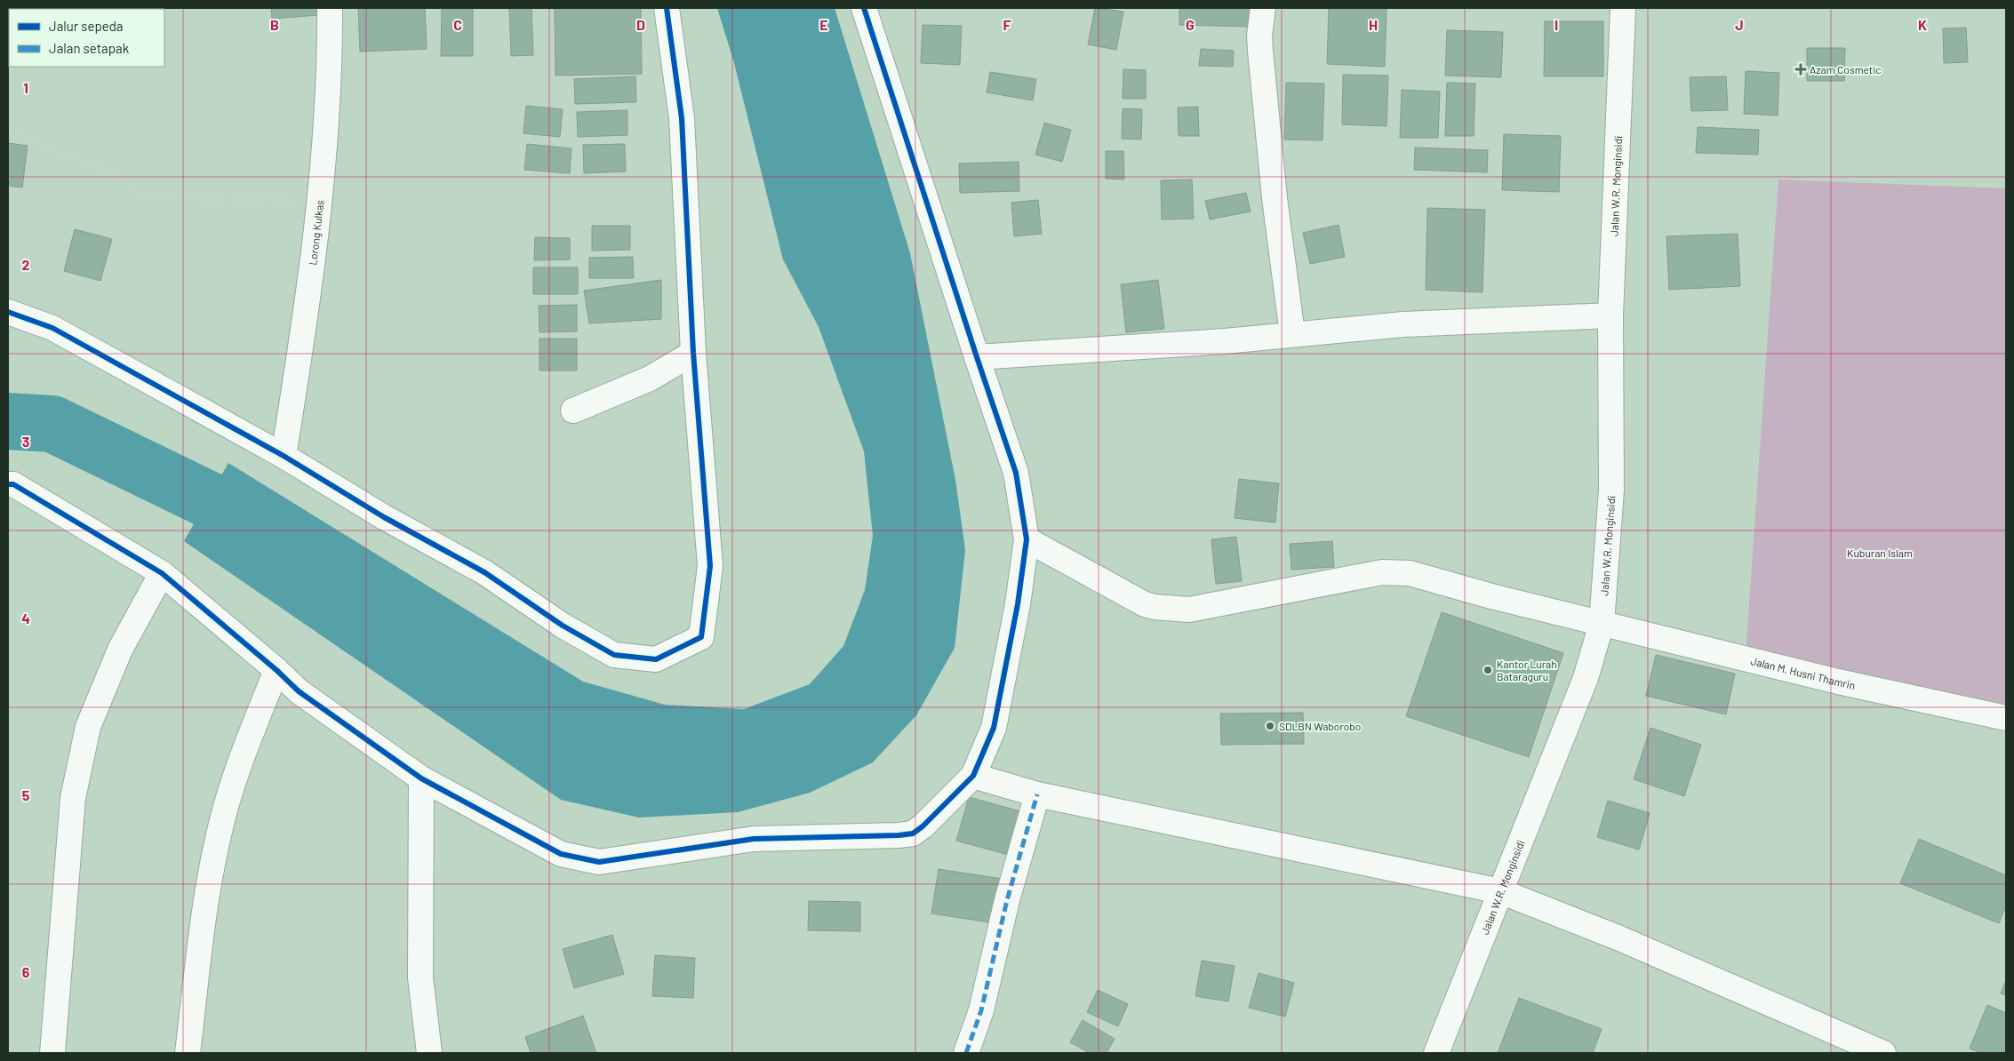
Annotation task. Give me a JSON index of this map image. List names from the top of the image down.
{
  "streets": {
    "street": ["Jalan W.R. Monginsidi", "Lorong Kulkas", "Jalan M. Husni Thamrin"]
  },
  "crossings": [
    ["Jalan W.R. Monginsidi", "Jalan M. Husni Thamrin"]
  ],
  "parks": ["Kuburan Islam"],
  "places": {
    "health": ["Azam Cosmetic"],
    "other": ["Kantor Lurah Bataraguru", "SDLBN Waborobo"]
  },
  "legend": ["Jalur sepeda", "Jalan setapak"],
  "grid": {
    "columns": [
      "B",
      "C",
      "D",
      "E",
      "F",
      "G",
      "H",
      "I",
      "J",
      "K"
    ],
    "rows": [
      "1",
      "2",
      "3",
      "4",
      "5",
      "6"
    ]
  }
}
